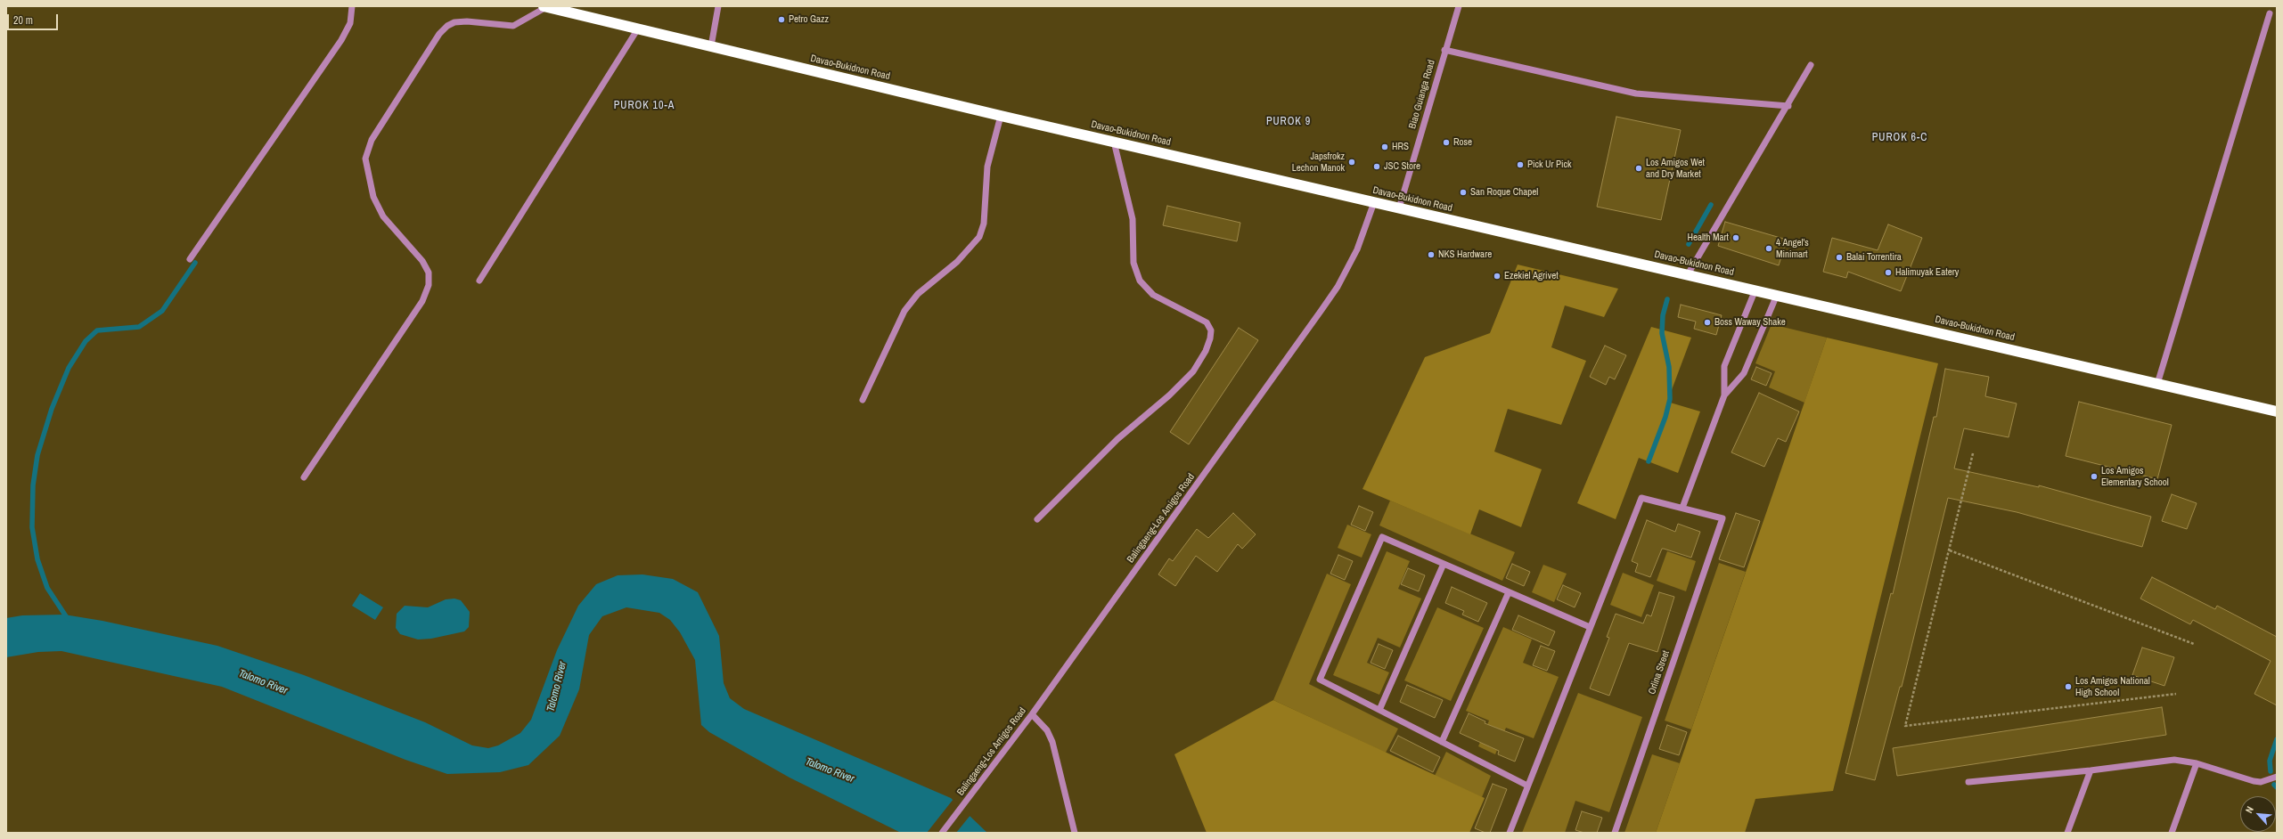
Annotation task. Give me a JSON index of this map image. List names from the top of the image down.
{
  "streets": {
    "highway": ["Davao-Bukidnon Road"],
    "street": ["Biao Guianga Road", "Balingaeng-Los Amigos Road", "Orlina Street"]
  },
  "crossings": [
    ["Davao-Bukidnon Road", "Biao Guianga Road"],
    ["Davao-Bukidnon Road", "Balingaeng-Los Amigos Road"]
  ],
  "districts": ["PUROK 10-A", "PUROK 9", "PUROK 6-C"],
  "water": ["Talomo River"],
  "places": [
    "Petro Gazz",
    "Rose",
    "HRS",
    "Japsfrokz Lechon Manok",
    "Pick Ur Pick",
    "JSC Store",
    "Los Amigos Wet and Dry Market",
    "San Roque Chapel",
    "Health Mart",
    "4 Angel's Minimart",
    "NKS Hardware",
    "Balai Torrentira",
    "Halimuyak Eatery",
    "Ezekiel Agrivet",
    "Boss Waway Shake",
    "Los Amigos Elementary School",
    "Los Amigos National High School"
  ],
  "scale_bar": "20 m",
  "north": "top left"
}
